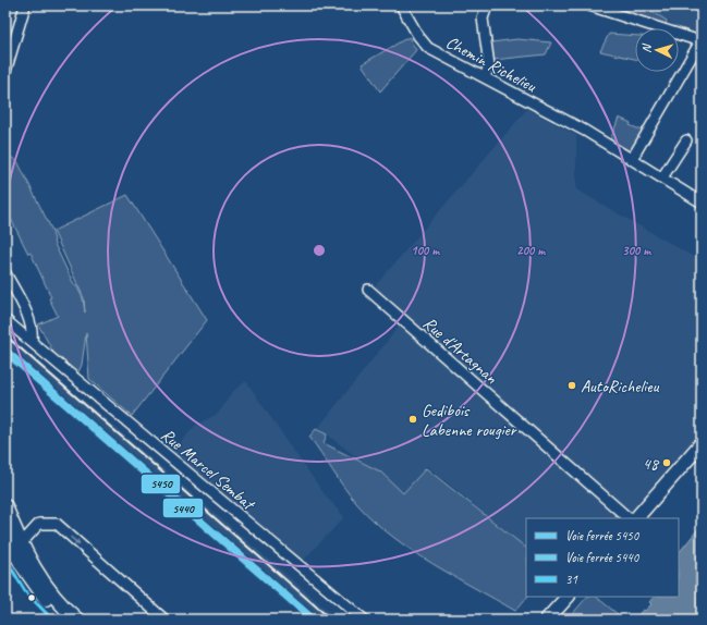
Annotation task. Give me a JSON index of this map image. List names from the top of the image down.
{
  "streets": {
    "street": ["Chemin Richelieu", "Rue d'Artagnan", "Rue Marcel Sembat"]
  },
  "places": ["AutoRichelieu", "Gedibois Labenne rougier", "48"],
  "lines": ["rail line 5450", "rail line 5440", "transit line 31"],
  "legend": ["Voie ferrée 5450", "Voie ferrée 5440", "31"],
  "north": "left",
  "rings": ["100 m", "200 m", "300 m"]
}
